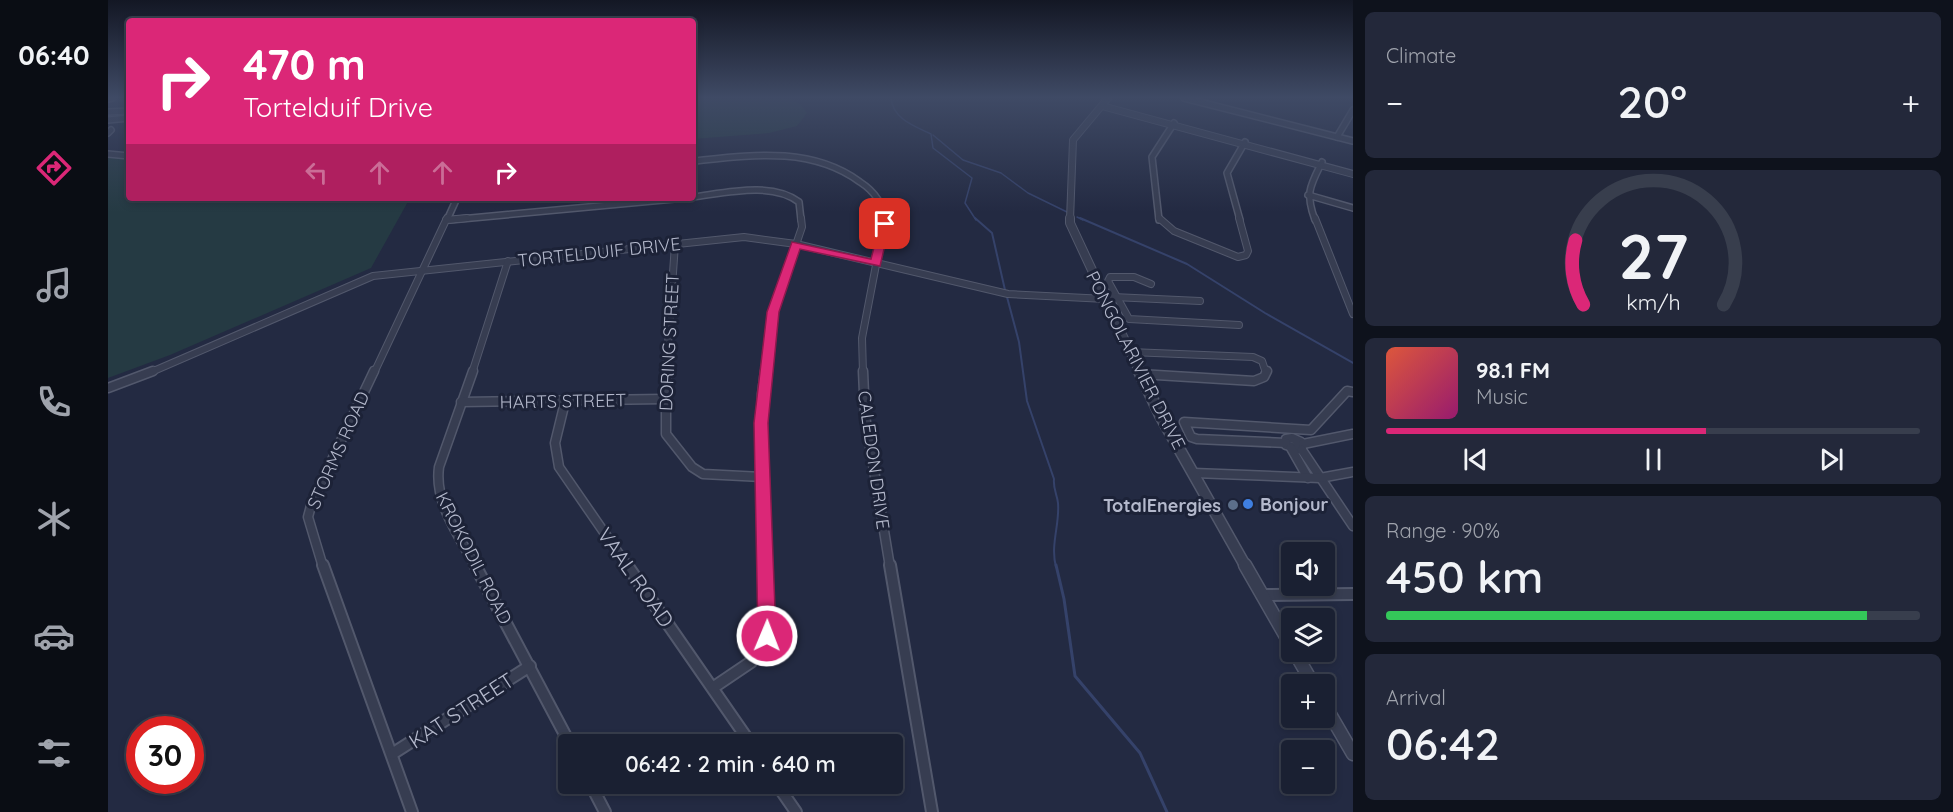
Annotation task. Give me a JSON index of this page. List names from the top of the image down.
{
  "streets": {
    "street": [
      "TORTELDUIF DRIVE",
      "DORING STREET",
      "PONGOLARIVIER DRIVE",
      "HARTS STREET",
      "STORMS ROAD",
      "CALEDON DRIVE",
      "KROKODIL ROAD",
      "VAAL ROAD",
      "KAT STREET"
    ]
  },
  "crossings": [
    ["TORTELDUIF DRIVE", "DORING STREET"],
    ["TORTELDUIF DRIVE", "PONGOLARIVIER DRIVE"],
    ["TORTELDUIF DRIVE", "STORMS ROAD"],
    ["TORTELDUIF DRIVE", "CALEDON DRIVE"],
    ["TORTELDUIF DRIVE", "KROKODIL ROAD"],
    ["DORING STREET", "HARTS STREET"],
    ["HARTS STREET", "KROKODIL ROAD"],
    ["HARTS STREET", "VAAL ROAD"],
    ["STORMS ROAD", "KAT STREET"],
    ["KROKODIL ROAD", "KAT STREET"]
  ],
  "places": ["Bonjour", "TotalEnergies"],
  "page": {
    "tabs": "06:40",
    "tile": [
      "Climate",
      ["Range · 90%", "450 km"],
      ["Arrival", "06:42"]
    ],
    "turn": ["470 m", "Tortelduif Drive"],
    "heat": ["−", "20°", "+"],
    "song": ["98.1 FM", "Music"],
    "map_buttons": ["+", "−"],
    "limit": "30",
    "trip": "06:42 · 2 min · 640 m",
    "gauge": ["27", "km/h"]
  }
}
